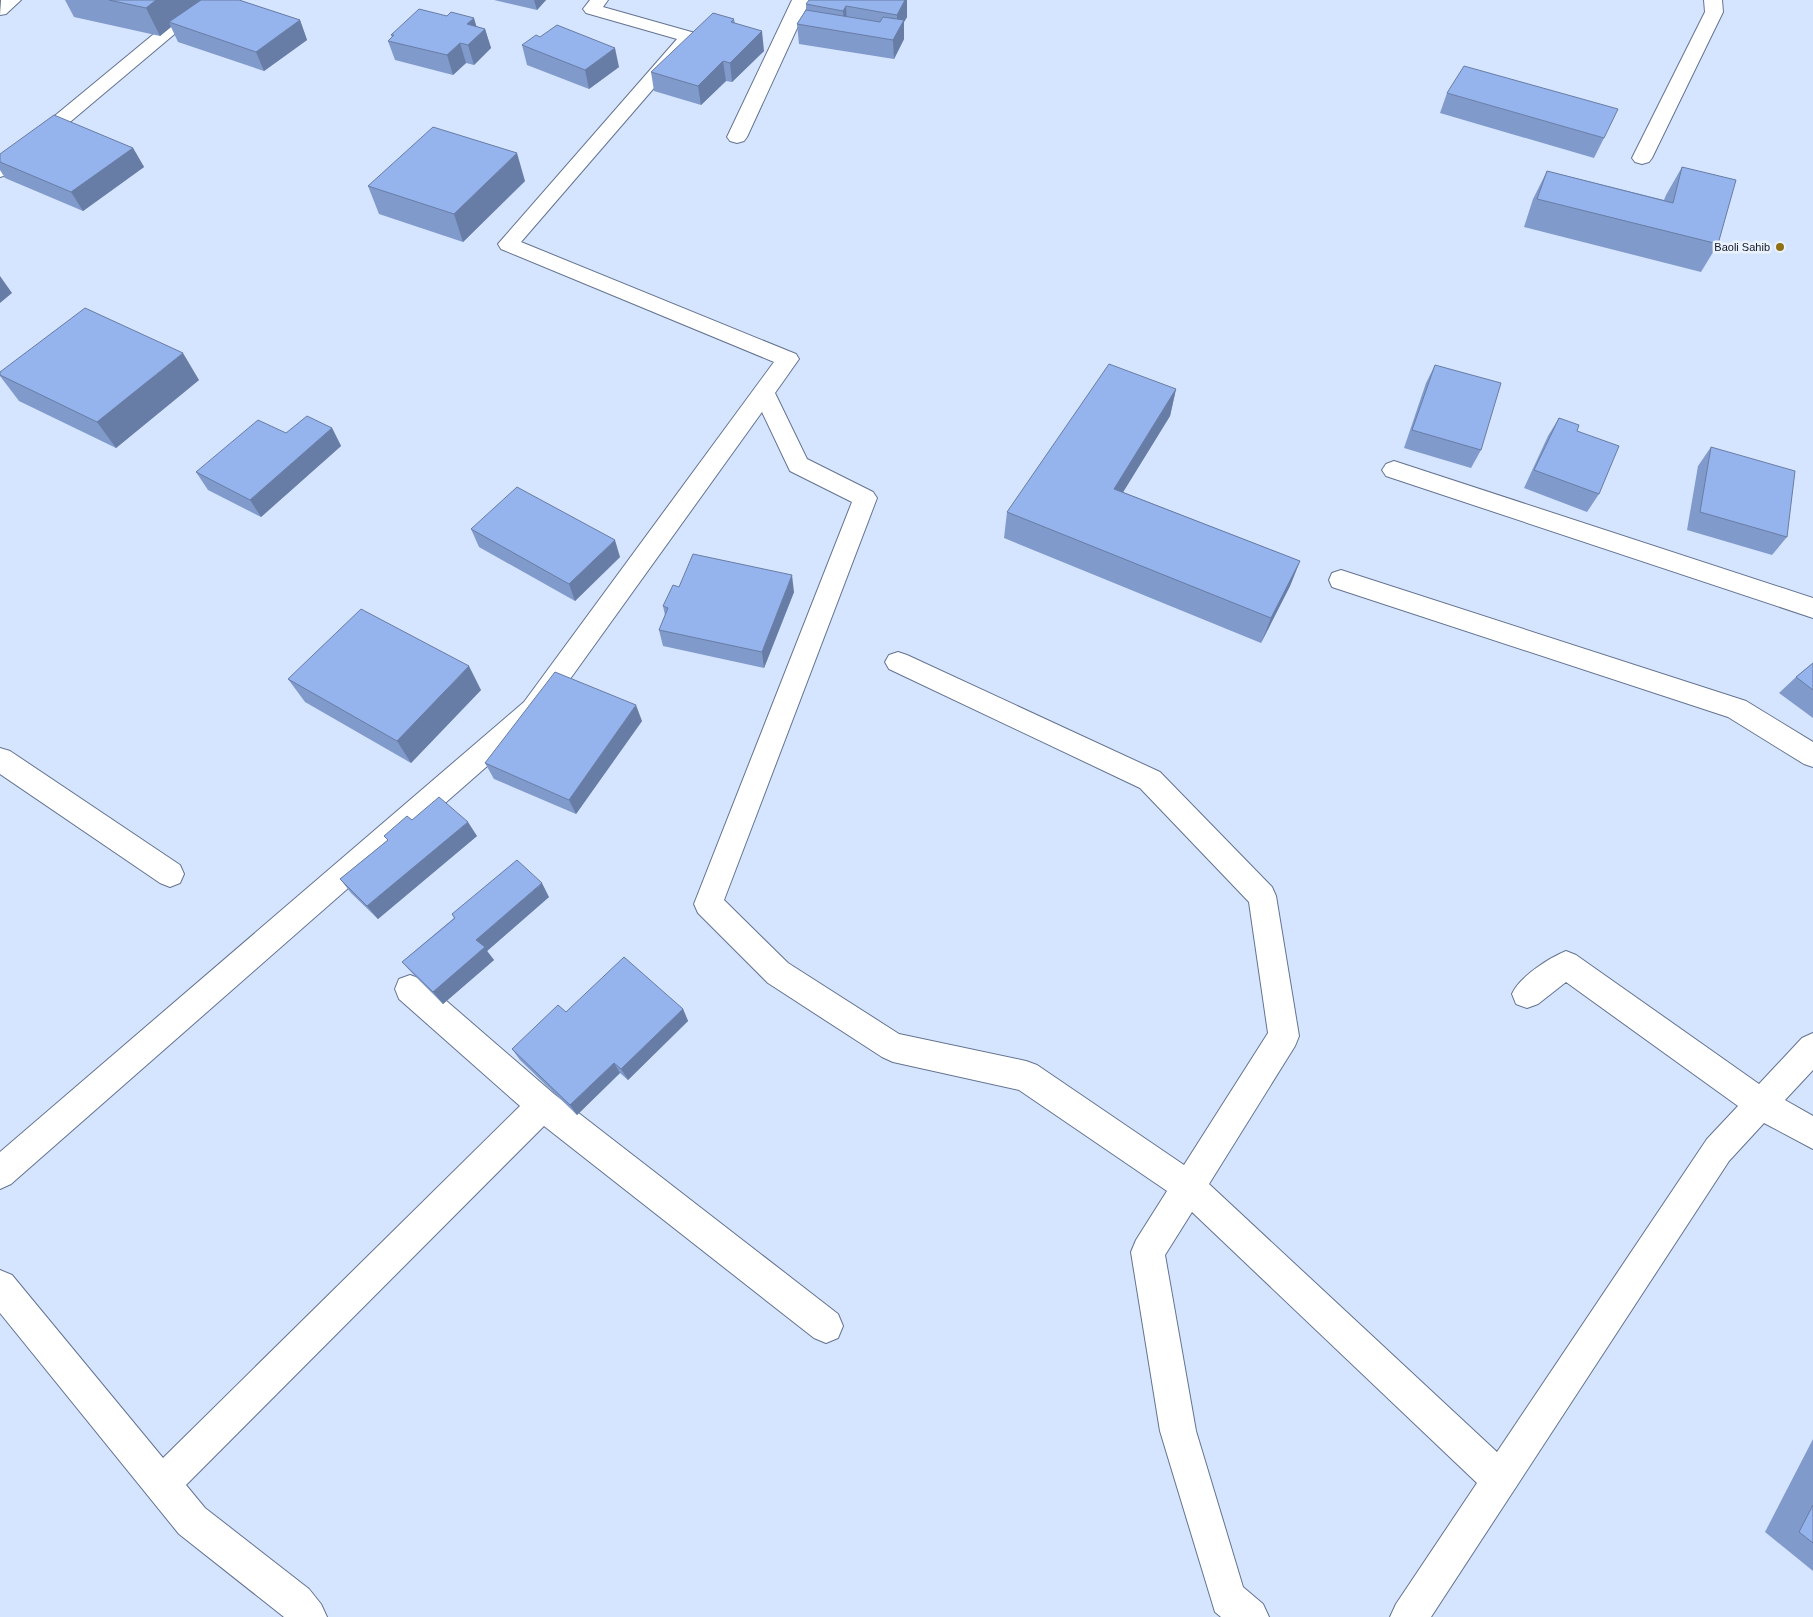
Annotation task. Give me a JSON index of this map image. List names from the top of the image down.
{
  "places": ["Baoli Sahib"]
}
